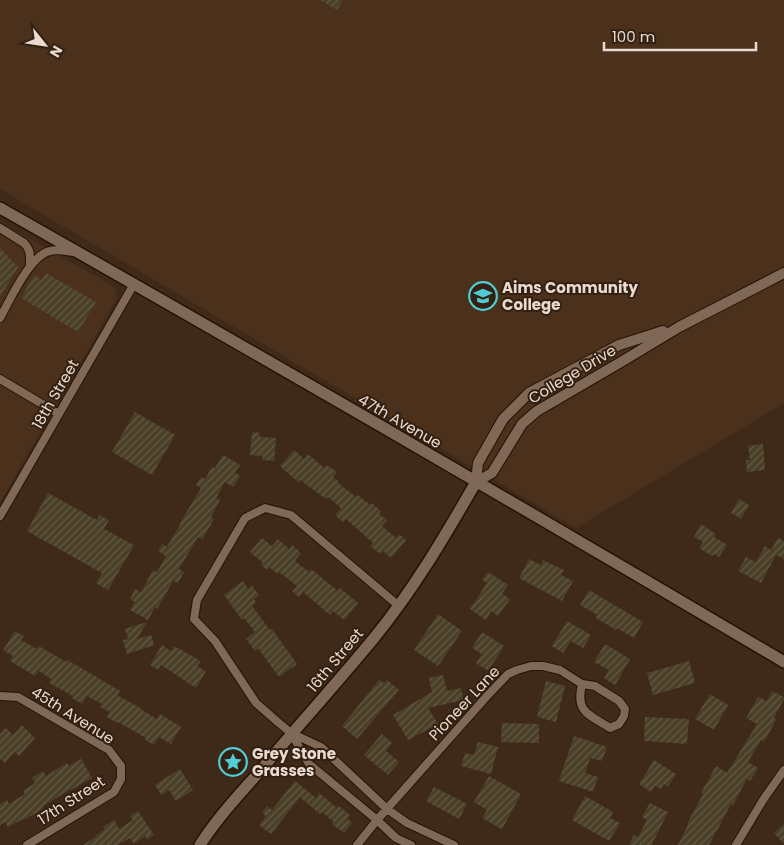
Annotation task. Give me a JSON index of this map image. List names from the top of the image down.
{
  "streets": {
    "main road": ["47th Avenue", "16th Street"],
    "street": [
      "College Drive",
      "18th Street",
      "Pioneer Lane",
      "45th Avenue",
      "17th Street"
    ]
  },
  "crossings": [
    ["College Drive", "47th Avenue"],
    ["College Drive", "16th Street"],
    ["18th Street", "47th Avenue"],
    ["47th Avenue", "16th Street"],
    ["45th Avenue", "17th Street"]
  ],
  "places": {
    "school or university": ["Aims Community College"],
    "place": ["Grey Stone Grasses"]
  },
  "scale_bar": "100 m",
  "north": "bottom right"
}
